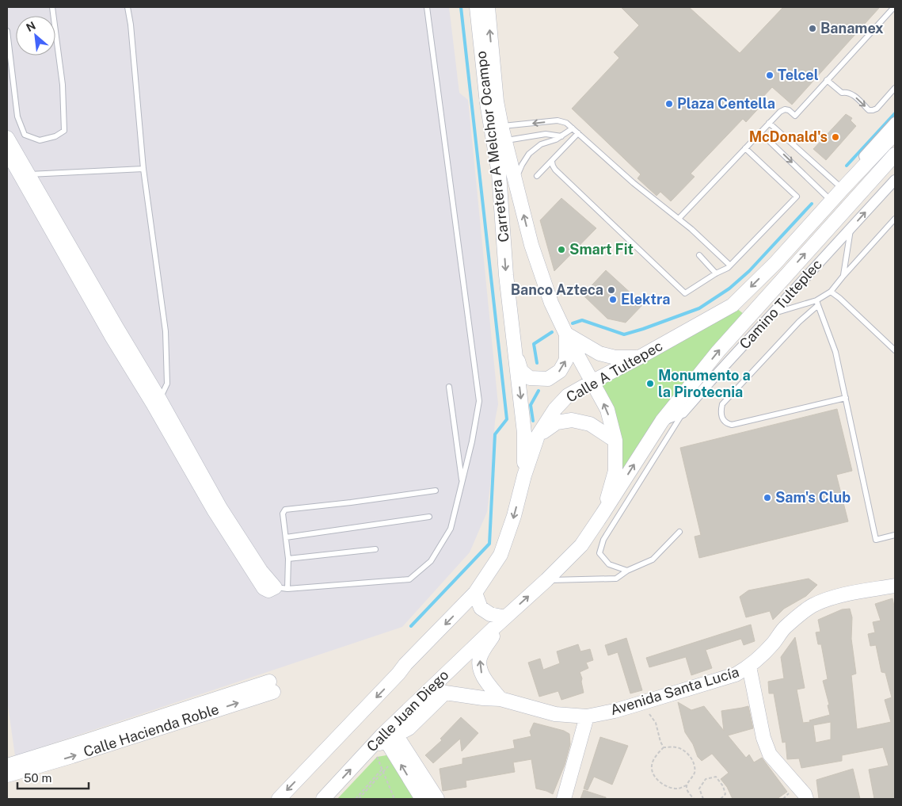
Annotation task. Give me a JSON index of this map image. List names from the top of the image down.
{
  "streets": {
    "main road": [
      "Carretera A Melchor Ocampo",
      "Calle A Tultepec",
      "Avenida Santa Lucía",
      "Calle Juan Diego",
      "Calle Hacienda Roble"
    ],
    "street": ["Camino Tulteplec"]
  },
  "crossings": [
    ["Carretera A Melchor Ocampo", "Calle A Tultepec"],
    ["Avenida Santa Lucía", "Calle Juan Diego"]
  ],
  "places": [
    "Banamex",
    "Telcel",
    "Plaza Centella",
    "McDonald's",
    "Smart Fit",
    "Banco Azteca",
    "Elektra",
    "Monumento a la Pirotecnia",
    "Sam's Club"
  ],
  "scale_bar": "50 m",
  "north": "top left"
}
